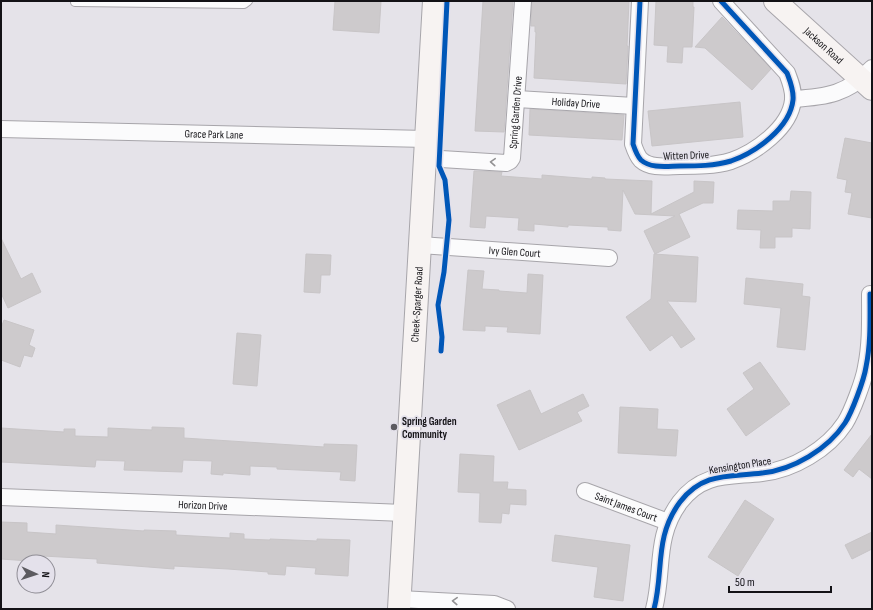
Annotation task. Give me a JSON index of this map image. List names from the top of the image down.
{
  "streets": {
    "main road": ["Jackson Road", "Cheek-Sparger Road"],
    "street": [
      "Holiday Drive",
      "Spring Garden Drive",
      "Grace Park Lane",
      "Witten Drive",
      "Ivy Glen Court",
      "Kensington Place",
      "Horizon Drive",
      "Saint James Court"
    ]
  },
  "crossings": [
    ["Holiday Drive", "Spring Garden Drive"],
    ["Holiday Drive", "Witten Drive"],
    ["Spring Garden Drive", "Grace Park Lane"],
    ["Spring Garden Drive", "Cheek-Sparger Road"],
    ["Grace Park Lane", "Cheek-Sparger Road"],
    ["Ivy Glen Court", "Cheek-Sparger Road"],
    ["Cheek-Sparger Road", "Horizon Drive"],
    ["Kensington Place", "Saint James Court"]
  ],
  "places": ["Spring Garden Community"],
  "scale_bar": "50 m",
  "north": "right"
}
